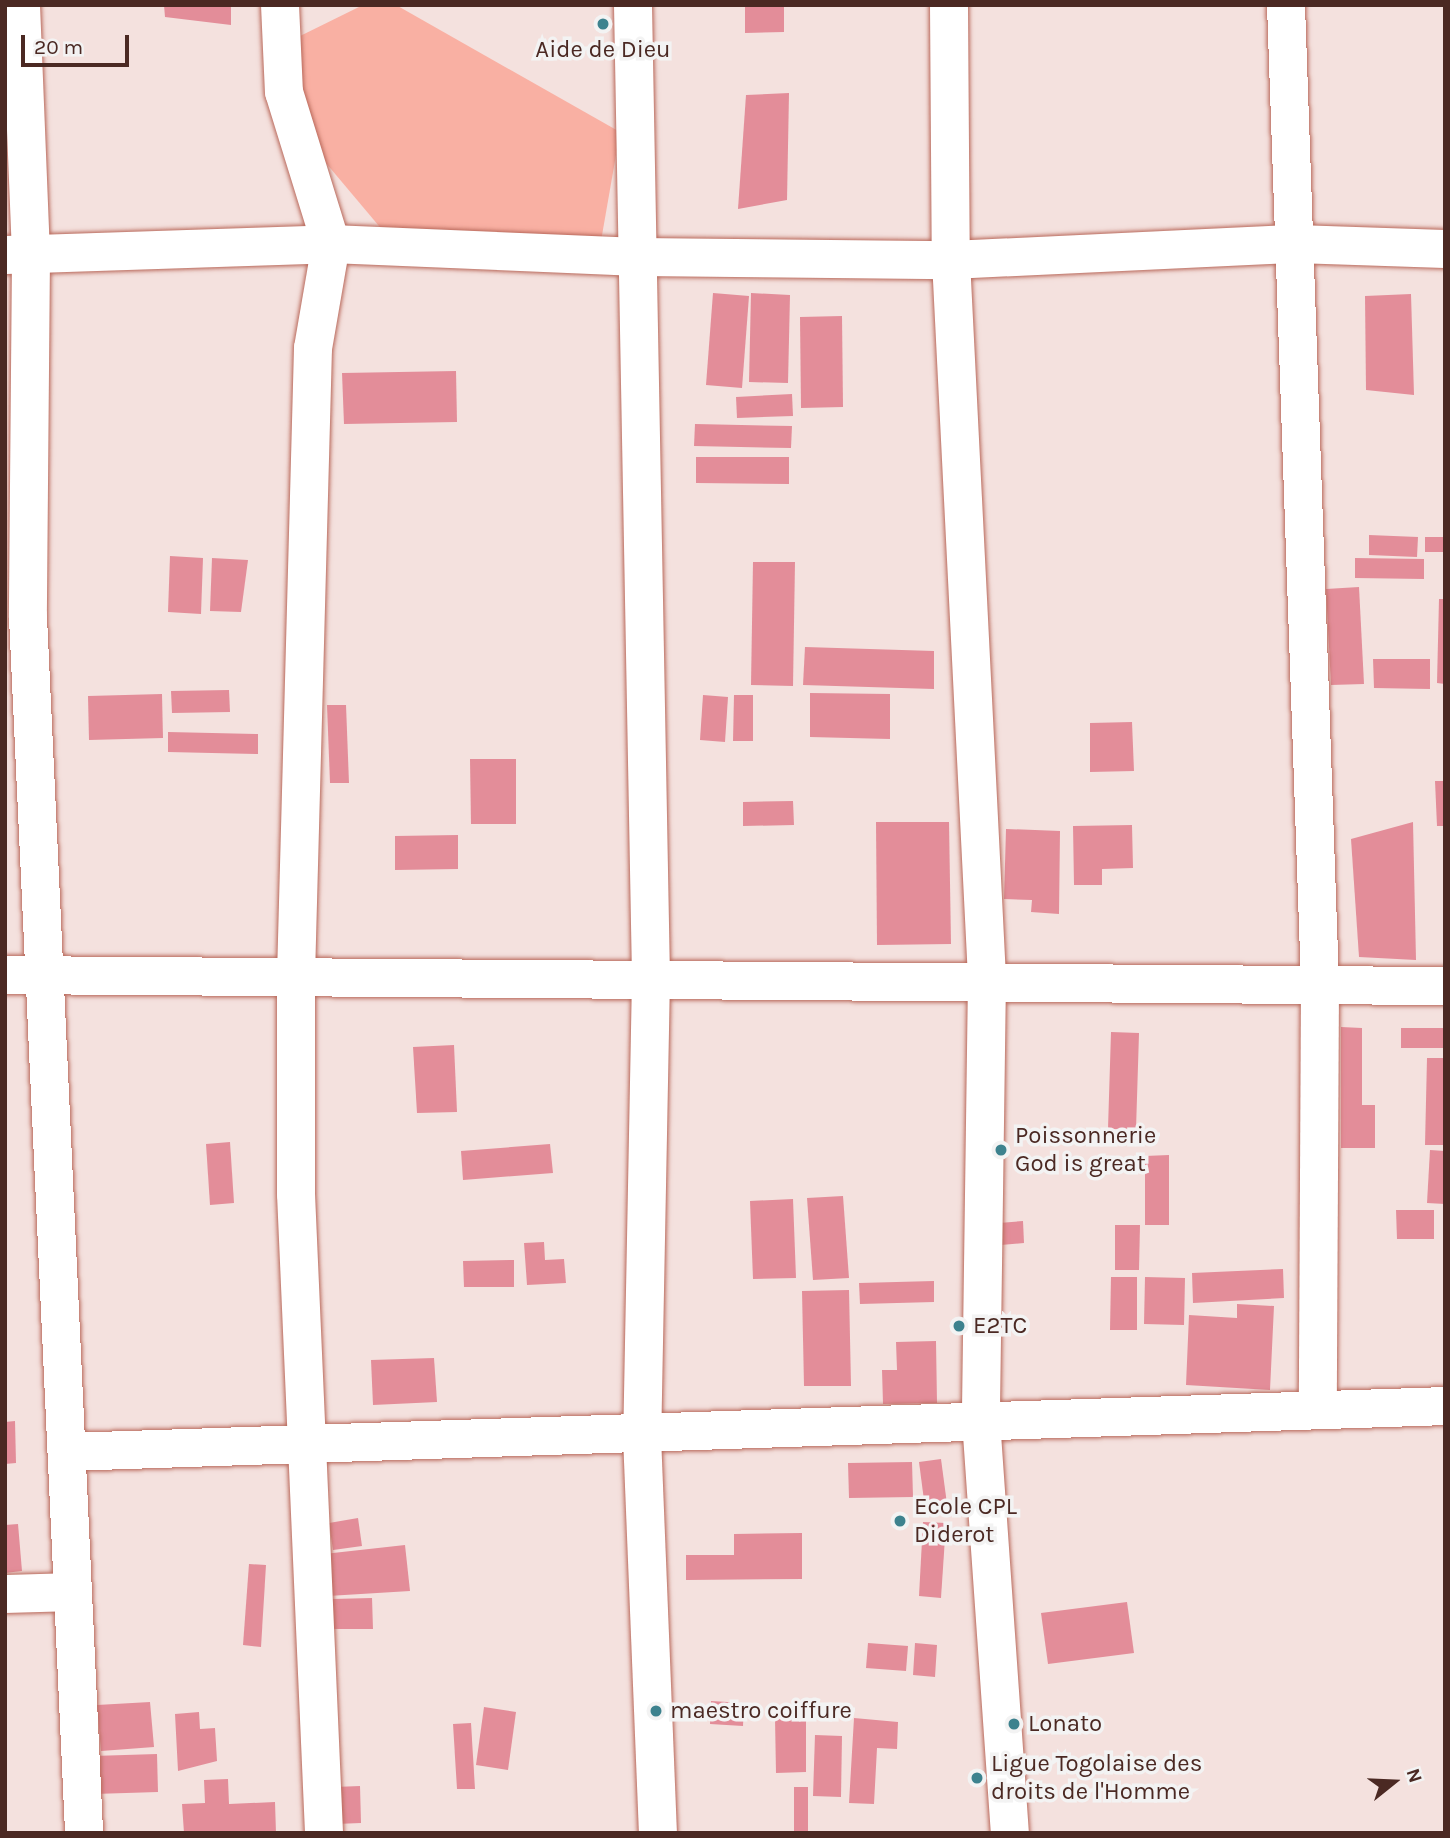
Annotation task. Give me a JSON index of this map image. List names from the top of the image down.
{
  "places": [
    "Aide de Dieu",
    "Poissonnerie God is great",
    "E2TC",
    "Ecole CPL Diderot",
    "maestro coiffure",
    "Lonato",
    "Ligue Togolaise des droits de l'Homme"
  ],
  "scale_bar": "20 m",
  "north": "right"
}
